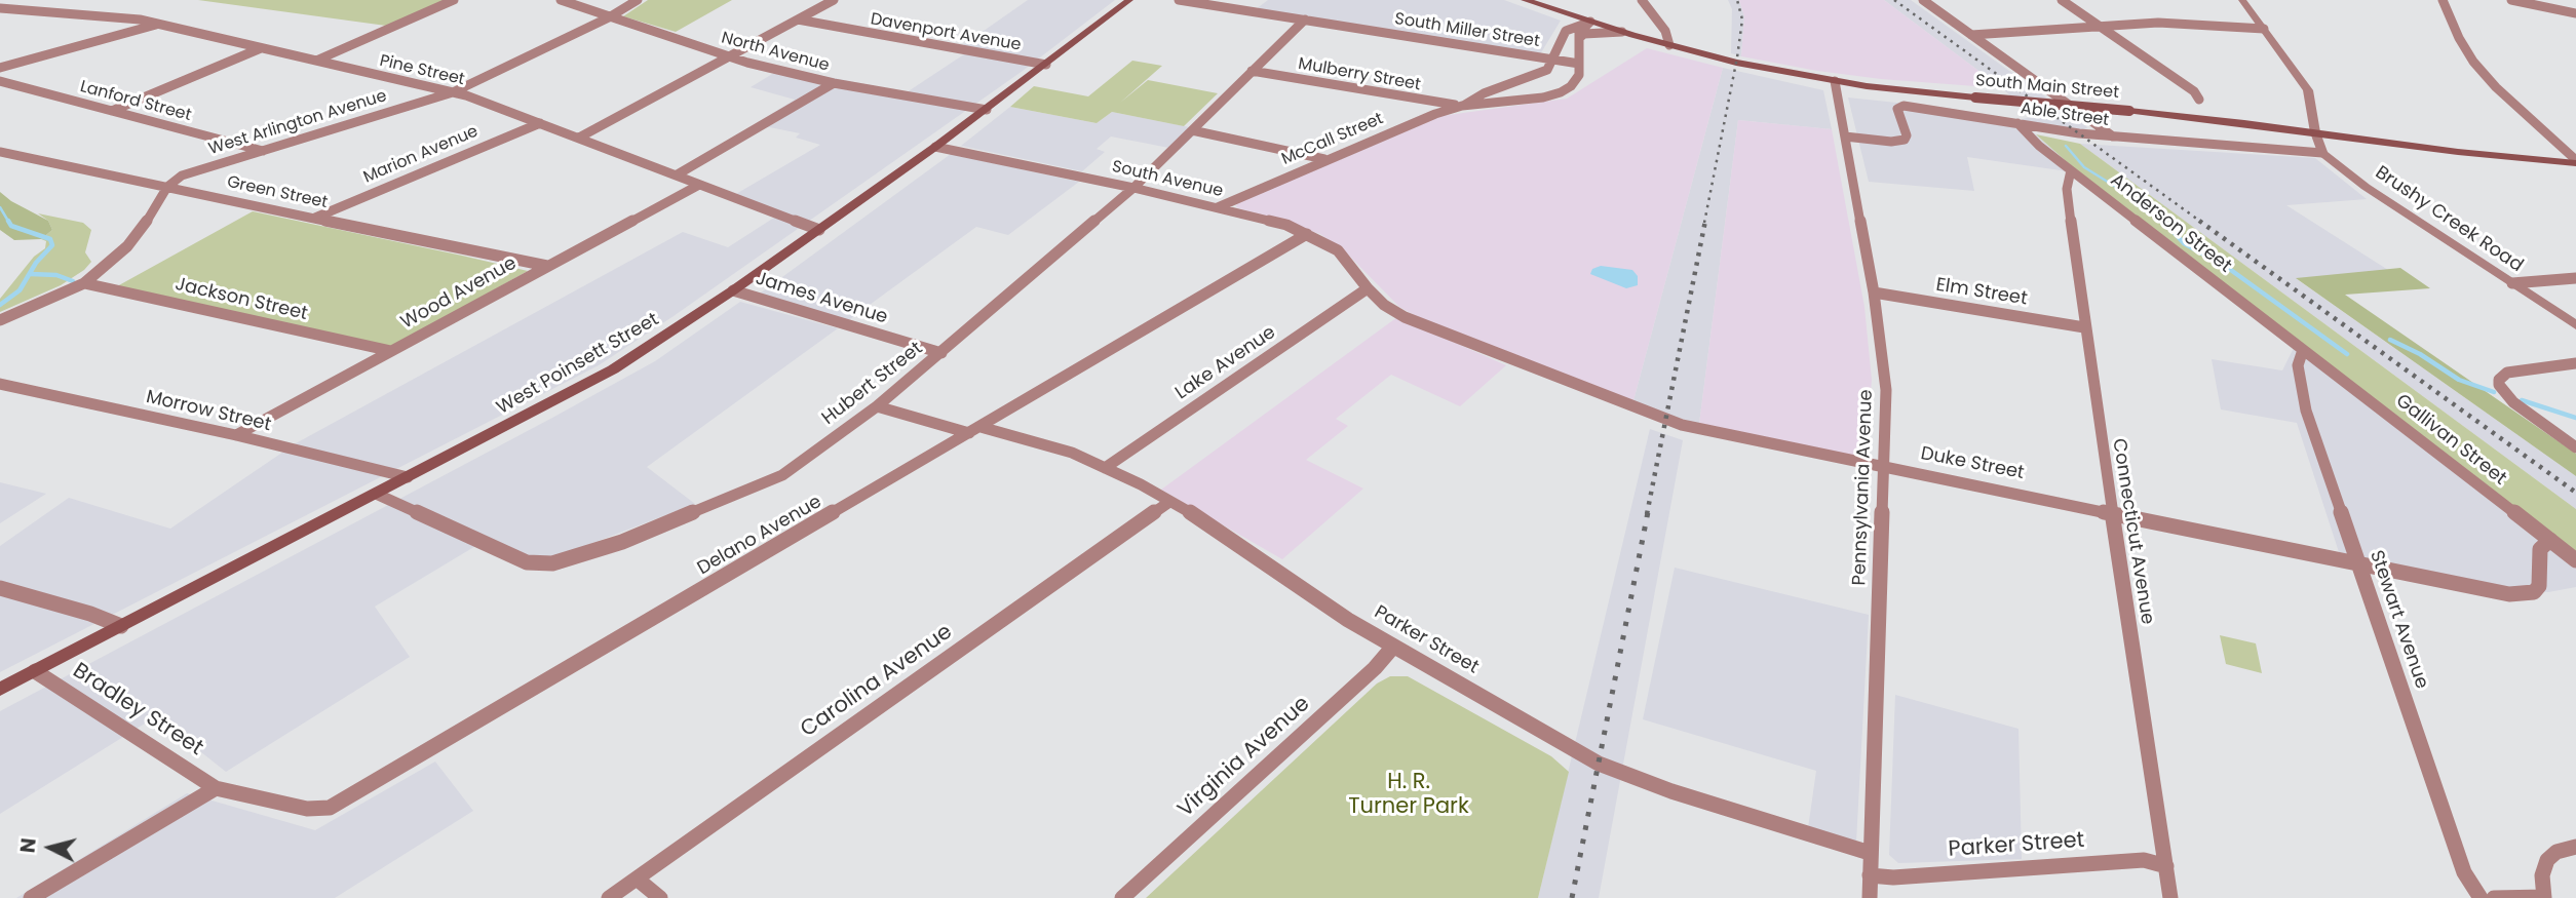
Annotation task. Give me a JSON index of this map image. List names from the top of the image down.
{
  "streets": {
    "main road": ["South Main Street", "West Poinsett Street"],
    "street": [
      "South Miller Street",
      "Davenport Avenue",
      "North Avenue",
      "Pine Street",
      "Mulberry Street",
      "Lanford Street",
      "Able Street",
      "West Arlington Avenue",
      "McCall Street",
      "Marion Avenue",
      "South Avenue",
      "Green Street",
      "Brushy Creek Road",
      "Anderson Street",
      "Elm Street",
      "Wood Avenue",
      "James Avenue",
      "Jackson Street",
      "Lake Avenue",
      "Hubert Street",
      "Morrow Street",
      "Gallivan Street",
      "Duke Street",
      "Pennsylvania Avenue",
      "Connecticut Avenue",
      "Delano Avenue",
      "Stewart Avenue",
      "Parker Street",
      "Carolina Avenue",
      "Bradley Street",
      "Virginia Avenue"
    ]
  },
  "crossings": [
    ["South Miller Street", "McCall Street"],
    ["South Miller Street", "Hubert Street"],
    ["Davenport Avenue", "West Poinsett Street"],
    ["North Avenue", "West Arlington Avenue"],
    ["North Avenue", "West Poinsett Street"],
    ["Pine Street", "West Arlington Avenue"],
    ["Pine Street", "Marion Avenue"],
    ["Pine Street", "Wood Avenue"],
    ["Pine Street", "West Poinsett Street"],
    ["Mulberry Street", "McCall Street"],
    ["Mulberry Street", "Hubert Street"],
    ["South Main Street", "Pennsylvania Avenue"],
    ["Lanford Street", "West Arlington Avenue"],
    ["Able Street", "Brushy Creek Road"],
    ["Able Street", "Anderson Street"],
    ["Able Street", "Pennsylvania Avenue"],
    ["West Arlington Avenue", "Green Street"],
    ["McCall Street", "South Avenue"],
    ["Marion Avenue", "Green Street"],
    ["South Avenue", "Lake Avenue"],
    ["South Avenue", "West Poinsett Street"],
    ["South Avenue", "Hubert Street"],
    ["South Avenue", "Duke Street"],
    ["South Avenue", "Delano Avenue"],
    ["Green Street", "Wood Avenue"],
    ["Anderson Street", "Gallivan Street"],
    ["Anderson Street", "Connecticut Avenue"],
    ["Anderson Street", "Stewart Avenue"],
    ["Elm Street", "Pennsylvania Avenue"],
    ["Elm Street", "Connecticut Avenue"],
    ["Wood Avenue", "Jackson Street"],
    ["Wood Avenue", "Morrow Street"],
    ["James Avenue", "West Poinsett Street"],
    ["James Avenue", "Hubert Street"],
    ["Lake Avenue", "Duke Street"],
    ["Lake Avenue", "Parker Street"],
    ["West Poinsett Street", "Hubert Street"],
    ["West Poinsett Street", "Morrow Street"],
    ["West Poinsett Street", "Bradley Street"],
    ["Hubert Street", "Parker Street"],
    ["Gallivan Street", "Duke Street"],
    ["Gallivan Street", "Stewart Avenue"],
    ["Duke Street", "Pennsylvania Avenue"],
    ["Duke Street", "Connecticut Avenue"],
    ["Duke Street", "Stewart Avenue"],
    ["Pennsylvania Avenue", "Parker Street"],
    ["Connecticut Avenue", "Parker Street"],
    ["Delano Avenue", "Parker Street"],
    ["Delano Avenue", "Bradley Street"],
    ["Parker Street", "Carolina Avenue"],
    ["Parker Street", "Virginia Avenue"]
  ],
  "parks": ["H. R. Turner Park"],
  "north": "left"
}
